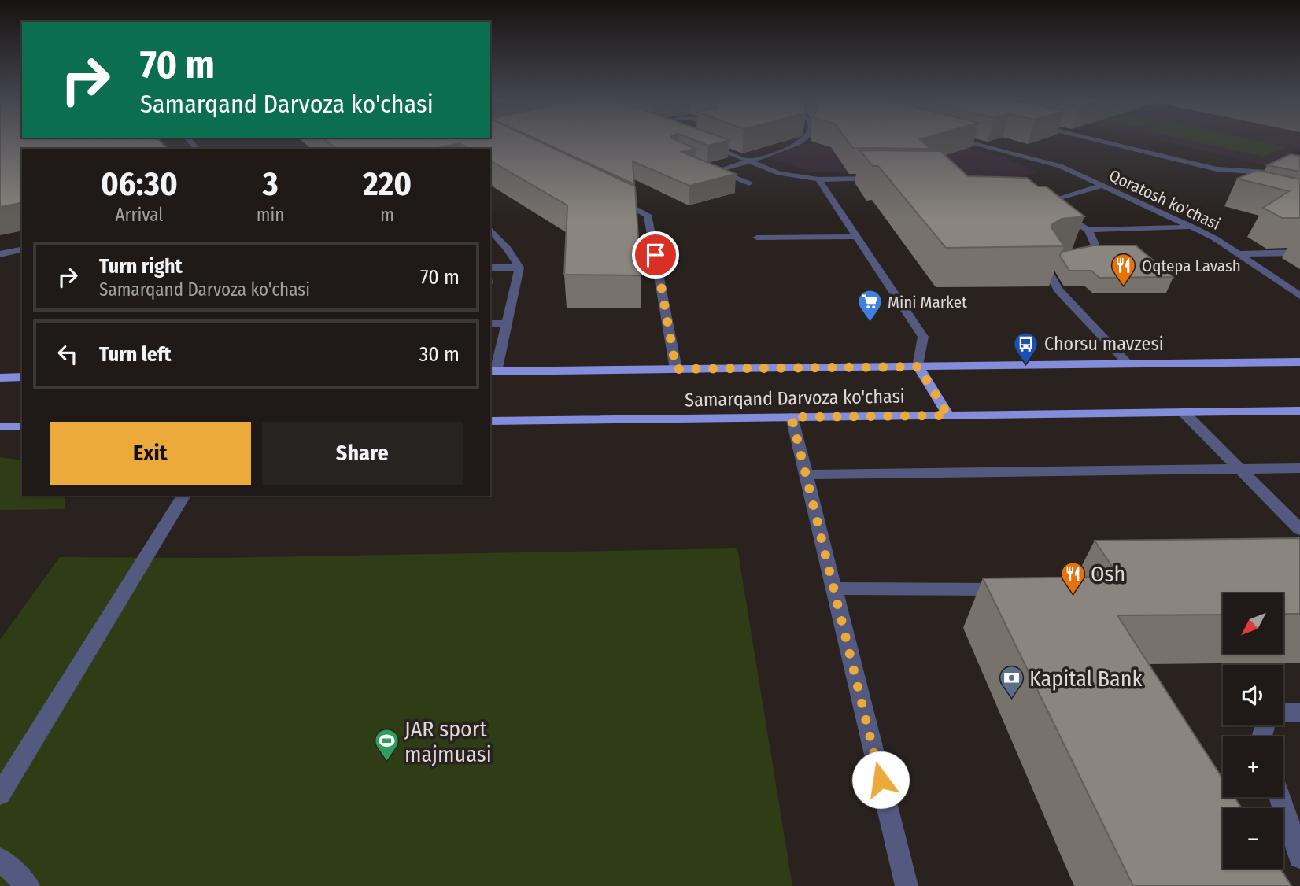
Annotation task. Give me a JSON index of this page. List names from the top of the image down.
{
  "streets": {
    "main road": ["Samarqand Darvoza ko'chasi"],
    "street": ["Qoratosh ko'chasi"]
  },
  "places": {
    "restaurant": ["Oqtepa Lavash", "Osh"],
    "supermarket": ["Mini Market"],
    "bus stop": ["Chorsu mavzesi"],
    "bank": ["Kapital Bank"],
    "sports": ["JAR sport majmuasi"]
  },
  "north": "bottom left",
  "page": {
    "turn": ["70 m", "Samarqand Darvoza ko'chasi"],
    "eta": [
      "06:30",
      "Arrival",
      "3",
      "min",
      "220",
      "m"
    ],
    "list": [
      {
        "name": "Turn right",
        "note": "Samarqand Darvoza ko'chasi",
        "value": "70 m"
      },
      {
        "name": "Turn left",
        "value": "30 m"
      }
    ],
    "buttons": ["Exit", "Share"],
    "map_buttons": ["+", "−"]
  }
}
